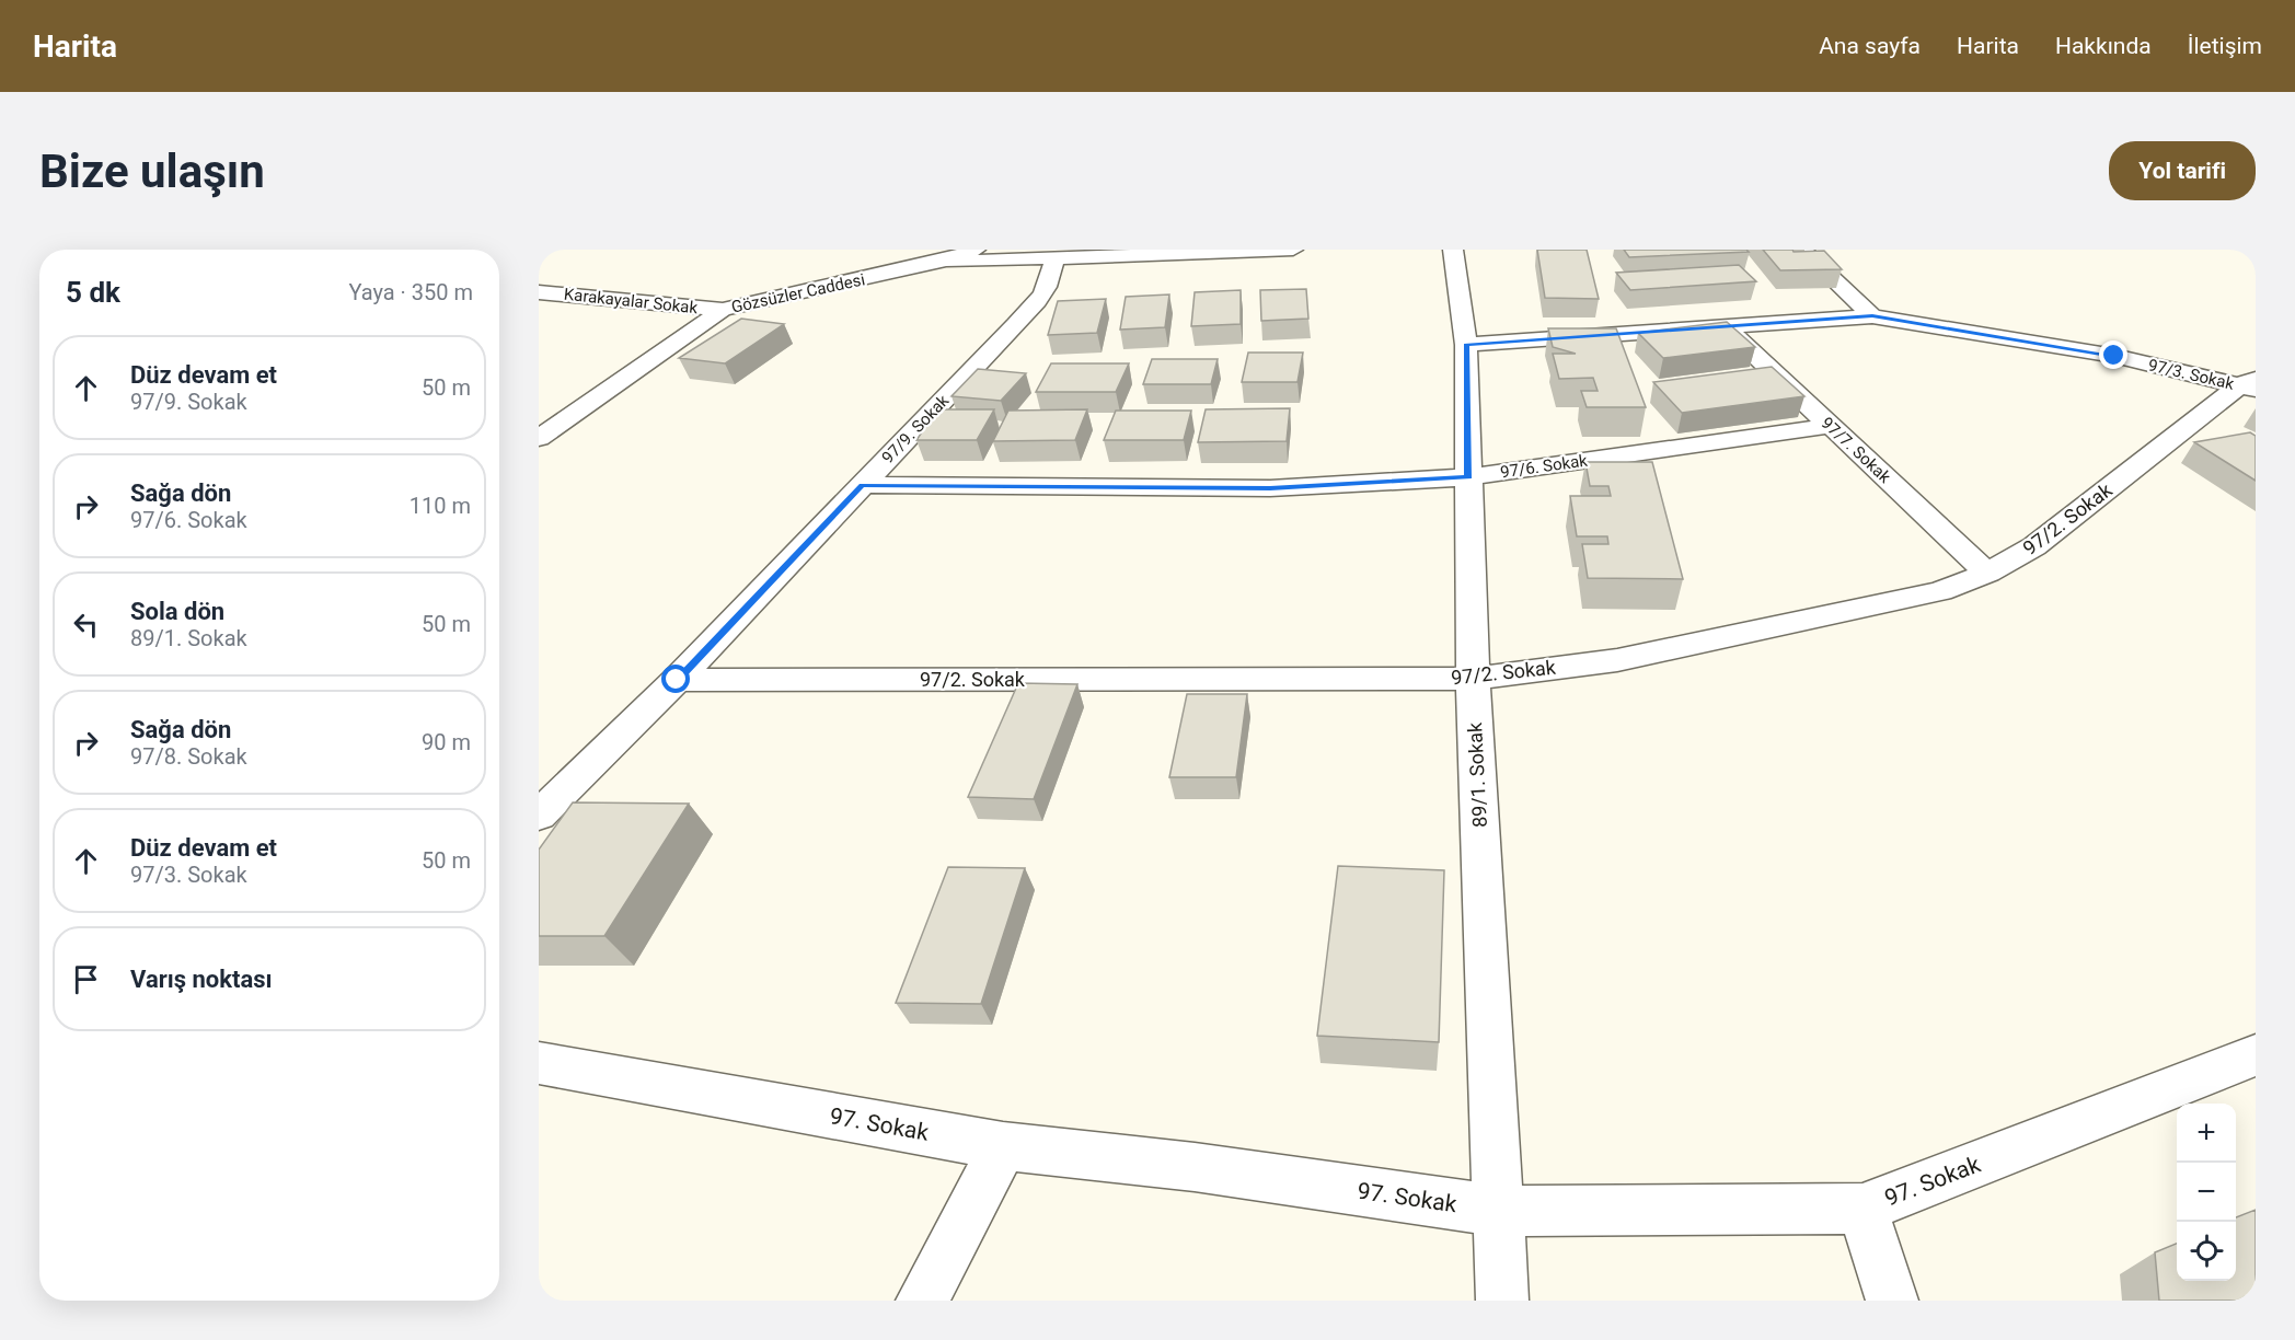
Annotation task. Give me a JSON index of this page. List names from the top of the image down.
{
  "streets": {
    "street": [
      "Gözsüzler Caddesi",
      "Karakayalar Sokak",
      "97/3. Sokak",
      "97/9. Sokak",
      "97/7. Sokak",
      "97/6. Sokak",
      "97/2. Sokak",
      "89/1. Sokak",
      "97. Sokak"
    ]
  },
  "crossings": [
    ["Gözsüzler Caddesi", "Karakayalar Sokak"],
    ["97/3. Sokak", "97/7. Sokak"],
    ["97/3. Sokak", "97/2. Sokak"],
    ["97/3. Sokak", "89/1. Sokak"],
    ["97/9. Sokak", "97/6. Sokak"],
    ["97/9. Sokak", "97/2. Sokak"],
    ["97/7. Sokak", "97/6. Sokak"],
    ["97/7. Sokak", "97/2. Sokak"],
    ["97/6. Sokak", "89/1. Sokak"],
    ["97/2. Sokak", "89/1. Sokak"],
    ["89/1. Sokak", "97. Sokak"]
  ],
  "page": {
    "header": "Harita",
    "nav": [
      "Ana sayfa",
      "Harita",
      "Hakkında",
      "İletişim"
    ],
    "buttons": "Yol tarifi",
    "title": "Bize ulaşın",
    "heading": ["5 dk", "Yaya · 350 m"],
    "list": [
      ["Düz devam et", "97/9. Sokak", "50 m"],
      ["Sağa dön", "97/6. Sokak", "110 m"],
      ["Sola dön", "89/1. Sokak", "50 m"],
      ["Sağa dön", "97/8. Sokak", "90 m"],
      ["Düz devam et", "97/3. Sokak", "50 m"],
      "Varış noktası"
    ],
    "map_buttons": ["+", "−"]
  }
}
